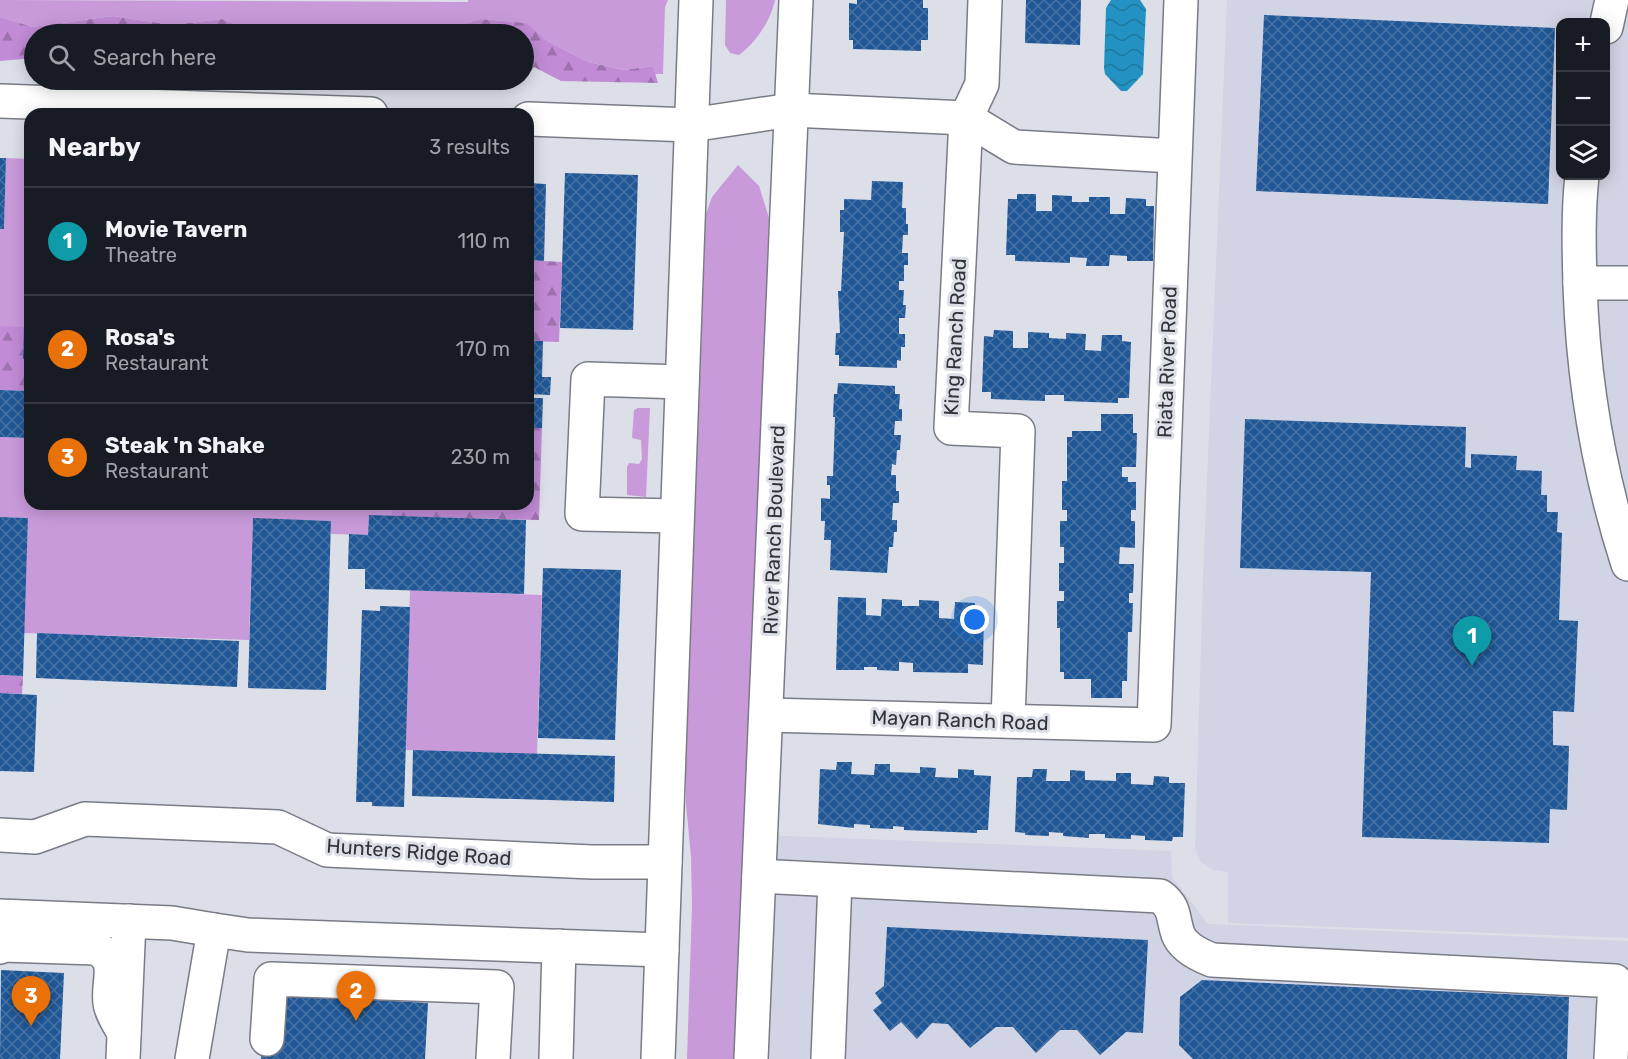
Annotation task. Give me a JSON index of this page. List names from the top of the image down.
{
  "streets": {
    "street": [
      "King Ranch Road",
      "Riata River Road",
      "River Ranch Boulevard",
      "Mayan Ranch Road",
      "Hunters Ridge Road"
    ]
  },
  "crossings": [
    ["King Ranch Road", "Mayan Ranch Road"],
    ["Riata River Road", "Mayan Ranch Road"],
    ["River Ranch Boulevard", "Mayan Ranch Road"]
  ],
  "page": {
    "map_buttons": ["+", "−"],
    "search": "Search here",
    "heading": ["Nearby", "3 results"],
    "list": [
      {
        "mark": "1",
        "name": "Movie Tavern",
        "note": "Theatre",
        "value": "110 m"
      },
      {
        "mark": "2",
        "name": "Rosa's",
        "note": "Restaurant",
        "value": "170 m"
      },
      {
        "mark": "3",
        "name": "Steak 'n Shake",
        "note": "Restaurant",
        "value": "230 m"
      }
    ],
    "pins": ["1", "2", "3"]
  }
}
